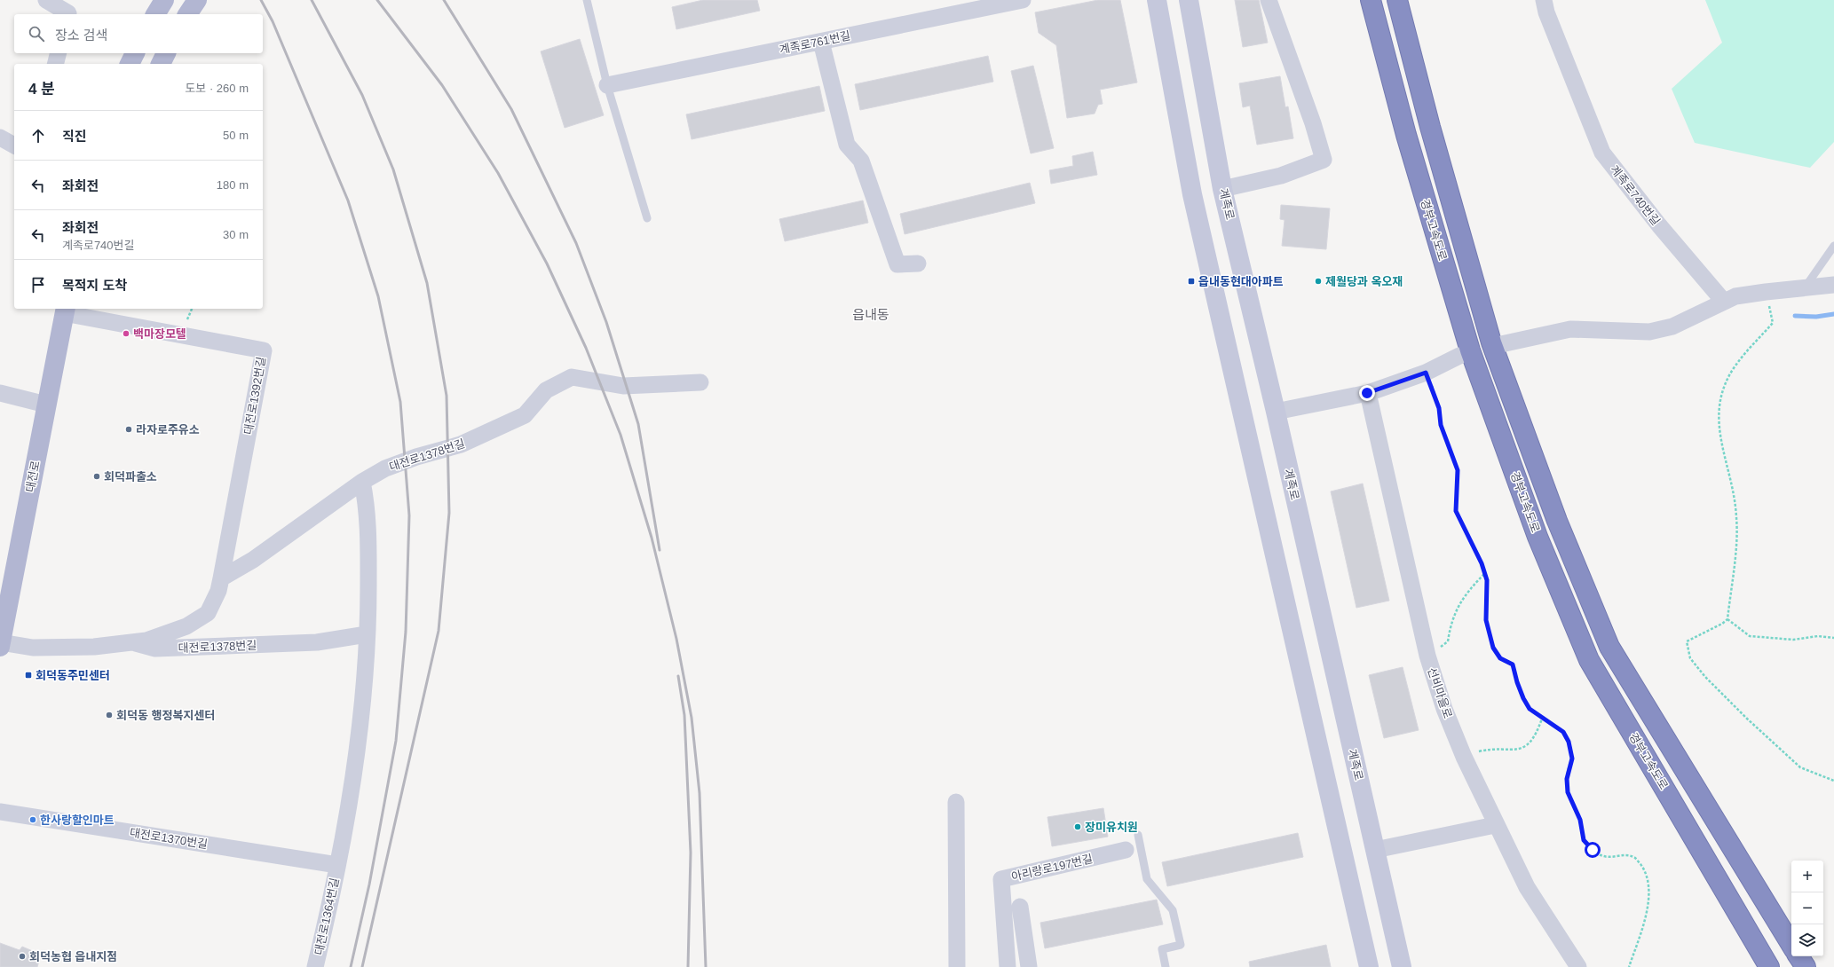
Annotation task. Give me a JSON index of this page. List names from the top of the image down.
{
  "streets": {
    "highway": ["경부고속도로"],
    "main road": ["계족로", "대전로"],
    "street": [
      "계족로761번길",
      "계족로740번길",
      "대전로1392번길",
      "대전로1378번길",
      "선비마을로",
      "대전로1370번길",
      "아리랑로197번길",
      "대전로1364번길"
    ]
  },
  "crossings": [
    ["대전로1392번길", "대전로1378번길"],
    ["대전로1392번길", "대전로"],
    ["대전로1378번길", "대전로"],
    ["대전로1378번길", "대전로1364번길"],
    ["대전로1370번길", "대전로1364번길"]
  ],
  "districts": ["읍내동"],
  "places": {
    "transit": ["읍내동현대아파트", "회덕동주민센터"],
    "other": [
      "제월당과 옥오재",
      "백마장모텔",
      "라자로주유소",
      "회덕파출소",
      "회덕동 행정복지센터",
      "한사랑할인마트",
      "장미유치원",
      "회덕농협 읍내지점"
    ]
  },
  "page": {
    "search": "장소 검색",
    "heading": ["4 분", "도보 · 260 m"],
    "list": [
      ["직진", "50 m"],
      ["좌회전", "180 m"],
      ["좌회전", "계족로740번길", "30 m"],
      "목적지 도착"
    ],
    "map_buttons": ["+", "−"]
  }
}
